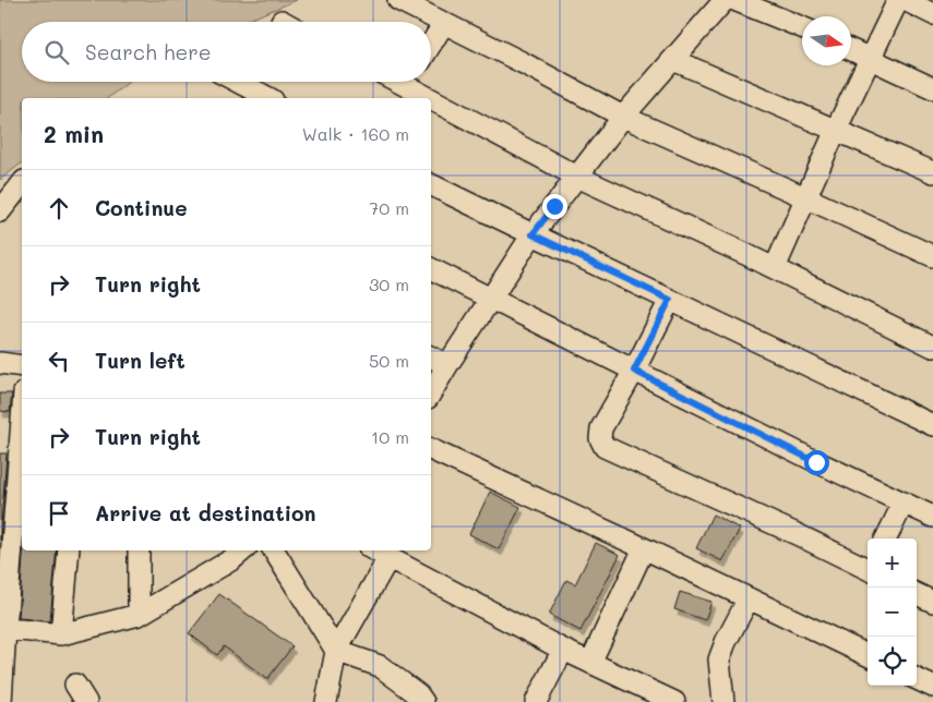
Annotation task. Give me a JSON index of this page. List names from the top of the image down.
{
  "north": "right",
  "page": {
    "search": "Search here",
    "heading": ["2 min", "Walk · 160 m"],
    "list": [
      ["Continue", "70 m"],
      ["Turn right", "30 m"],
      ["Turn left", "50 m"],
      ["Turn right", "10 m"],
      "Arrive at destination"
    ],
    "map_buttons": ["+", "−"]
  }
}
